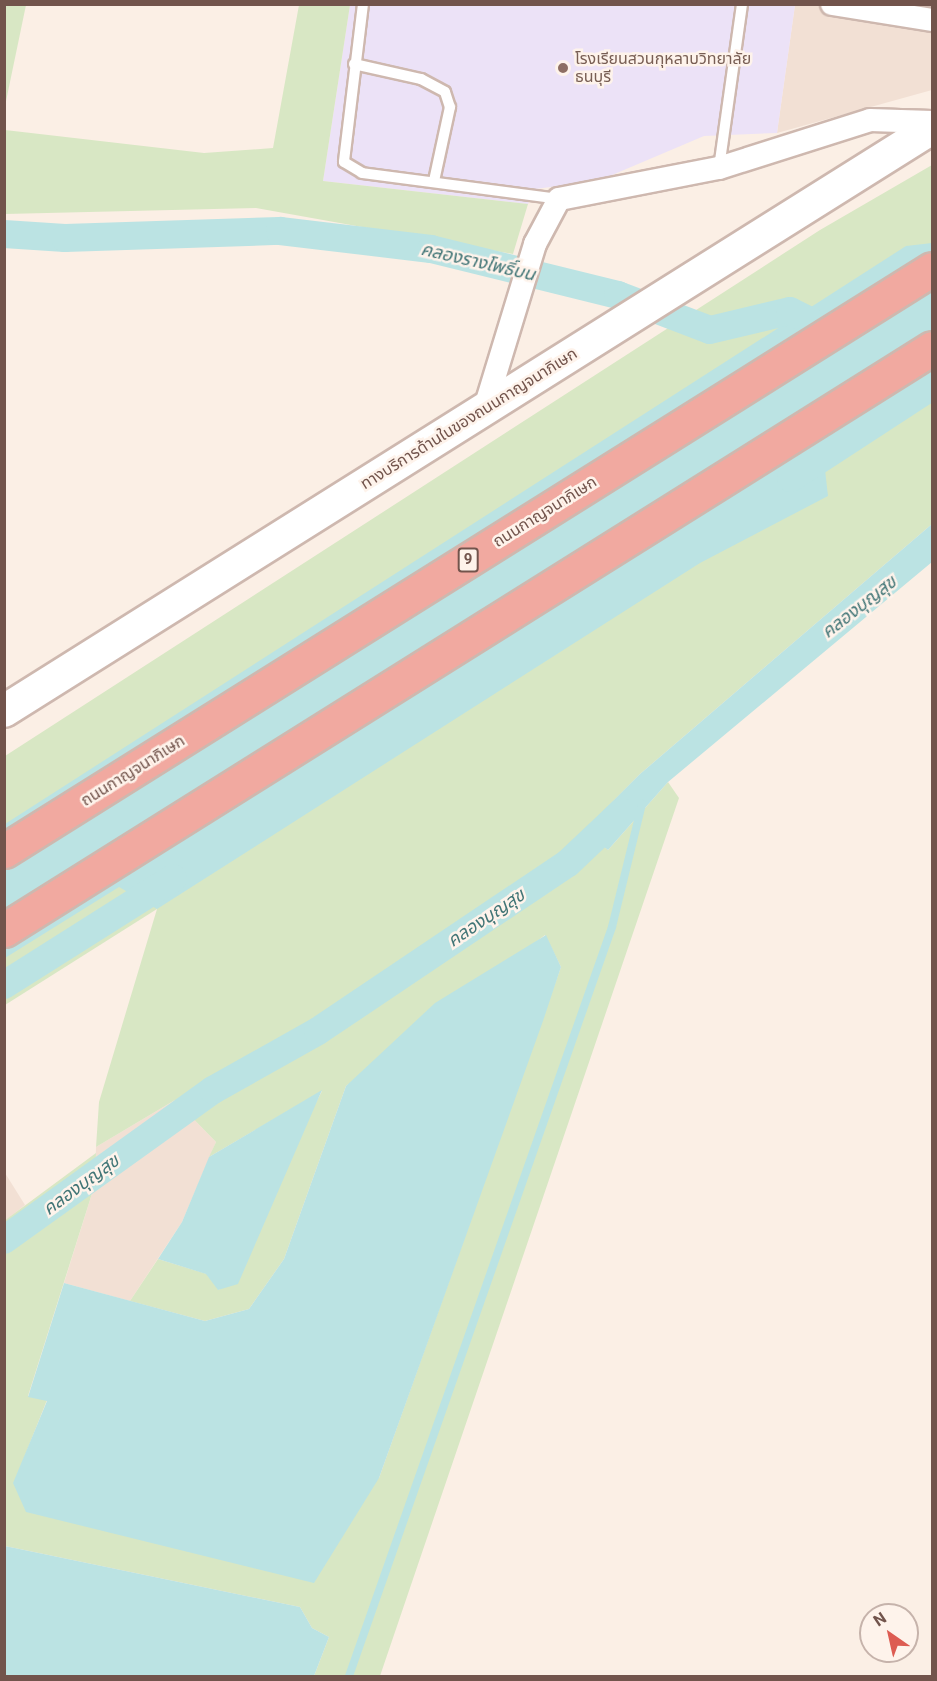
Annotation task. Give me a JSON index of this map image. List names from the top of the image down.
{
  "streets": {
    "highway": ["ถนนกาญจนาภิเษก", "9"],
    "main road": ["ทางบริการด้านในของถนนกาญจนาภิเษก"]
  },
  "water": ["คลองรางโพธิ์บน", "คลองบุญสุข"],
  "places": ["โรงเรียนสวนกุหลาบวิทยาลัย ธนบุรี"],
  "north": "top left"
}
